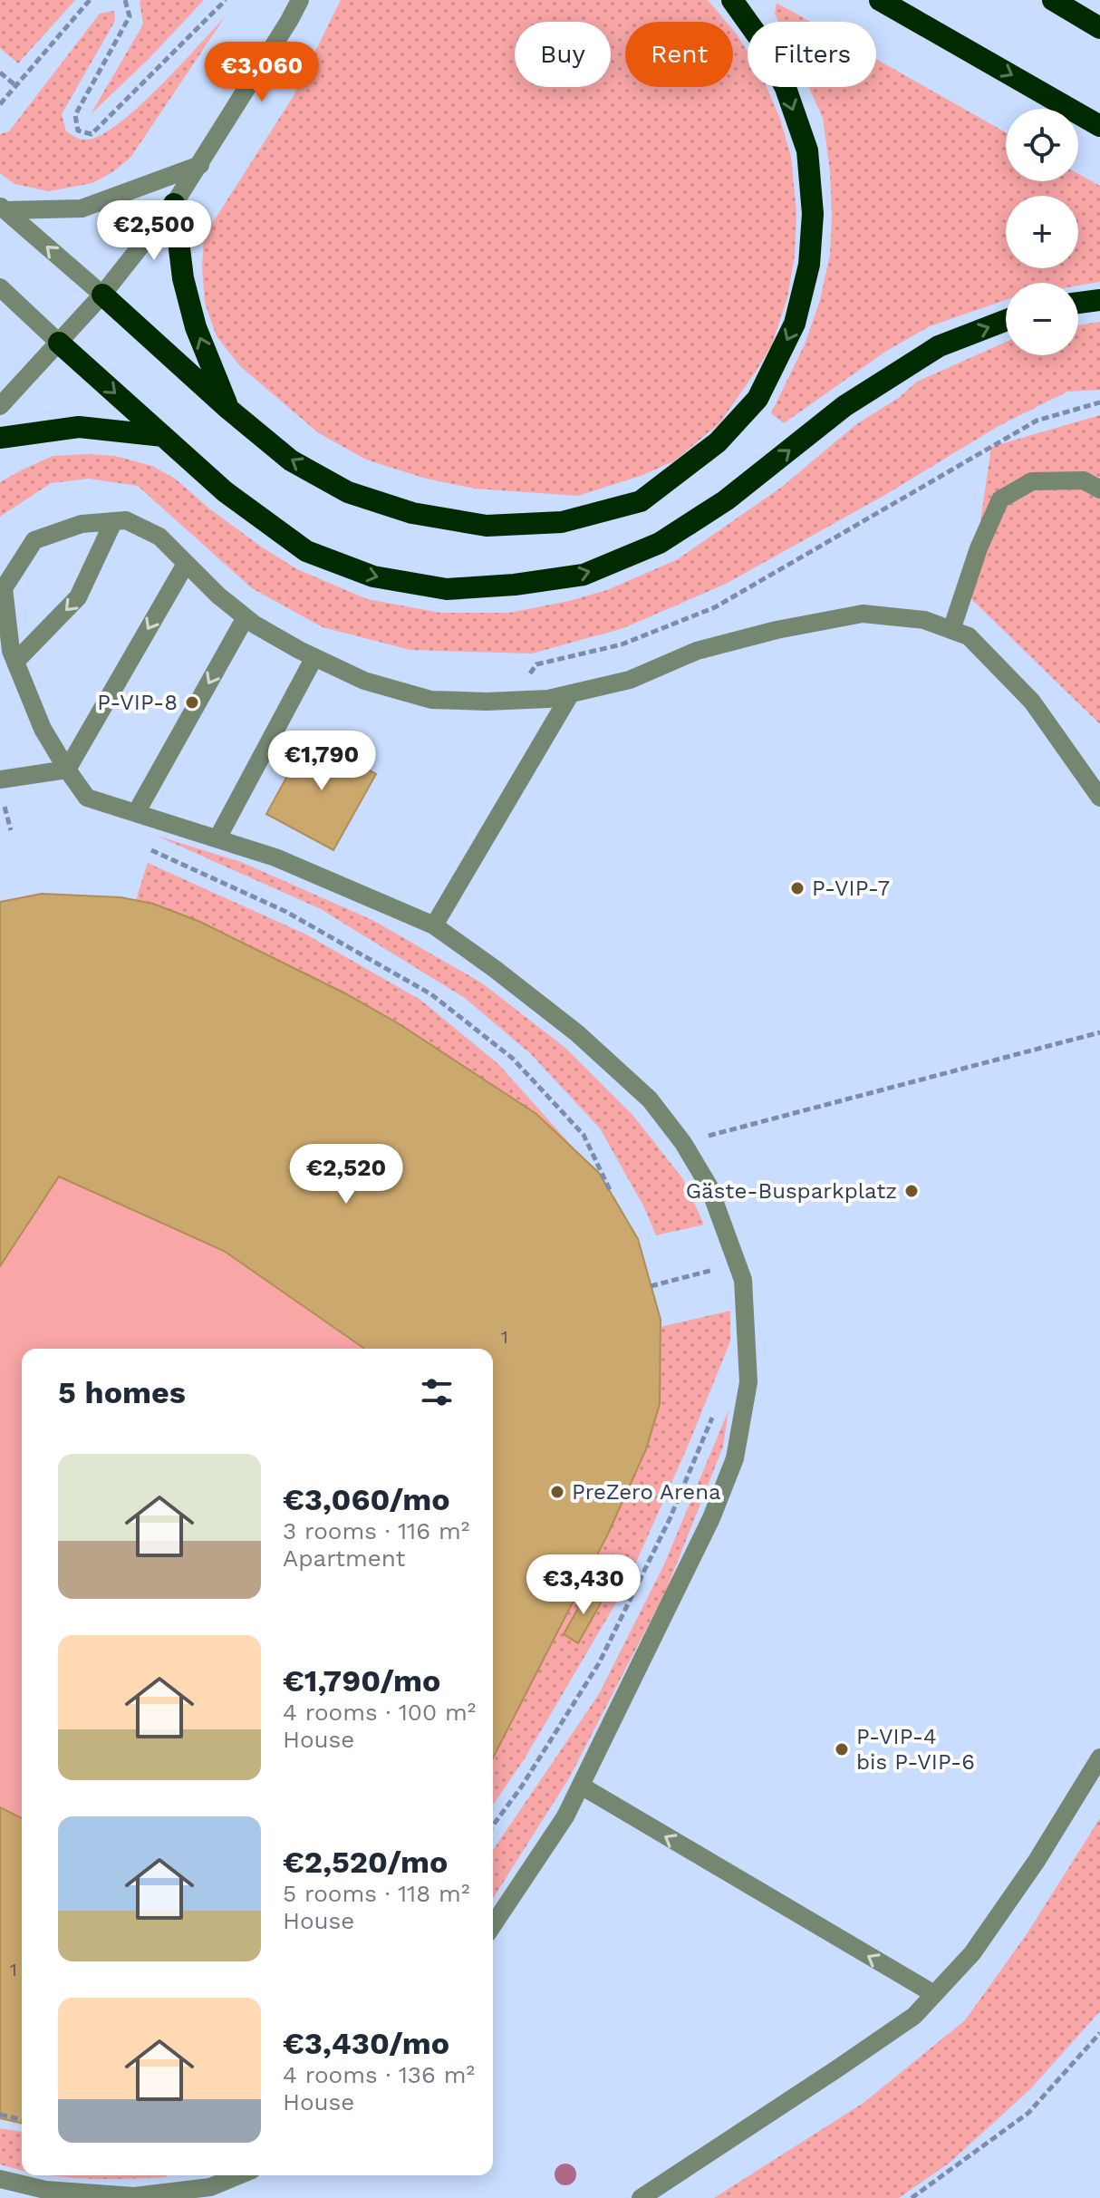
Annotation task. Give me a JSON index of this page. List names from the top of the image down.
{
  "places": [
    "P-VIP-8",
    "P-VIP-7",
    "Gäste-Busparkplatz",
    "PreZero Arena",
    "P-VIP-4 bis P-VIP-6"
  ],
  "house_numbers": ["1", "1"],
  "page": {
    "chip": ["Buy", "Rent", "Filters"],
    "price": [
      "€3,060",
      "€2,500",
      "€1,790",
      "€2,520",
      "€3,430"
    ],
    "map_buttons": ["+", "−"],
    "heading": "5 homes",
    "list": [
      {
        "name": "€3,060/mo",
        "note": "3 rooms · 116 m² · Apartment"
      },
      {
        "name": "€1,790/mo",
        "note": "4 rooms · 100 m² · House"
      },
      {
        "name": "€2,520/mo",
        "note": "5 rooms · 118 m² · House"
      },
      {
        "name": "€3,430/mo",
        "note": "4 rooms · 136 m² · House"
      }
    ]
  }
}
